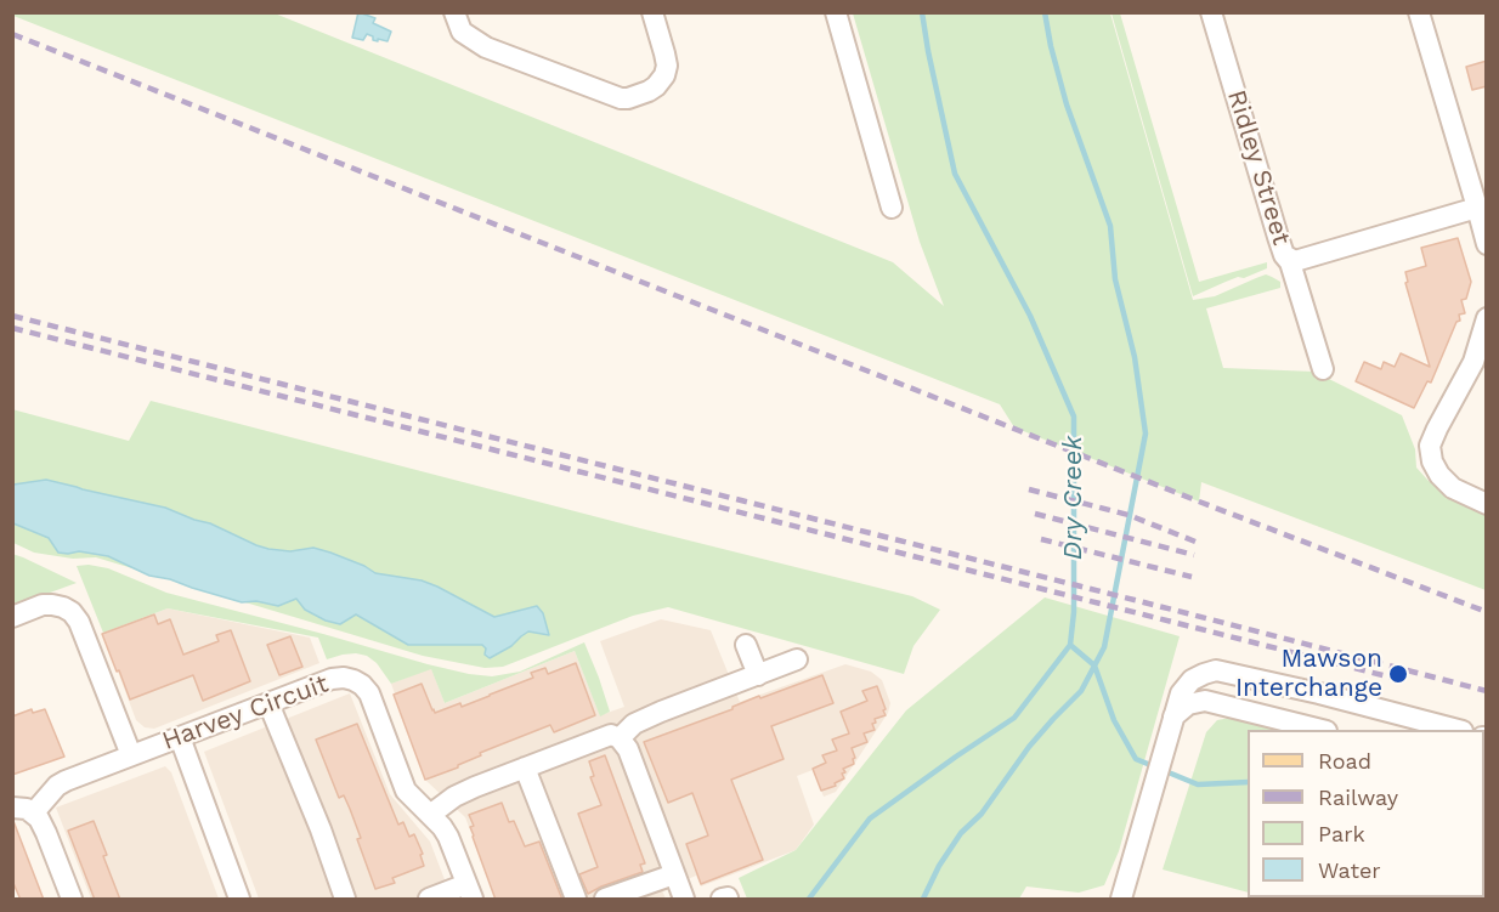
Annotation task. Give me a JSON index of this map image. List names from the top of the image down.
{
  "streets": {
    "street": ["Ridley Street", "Harvey Circuit"]
  },
  "water": ["Dry Creek"],
  "places": ["Mawson Interchange"],
  "legend": [
    "Road",
    "Railway",
    "Park",
    "Water"
  ]
}
